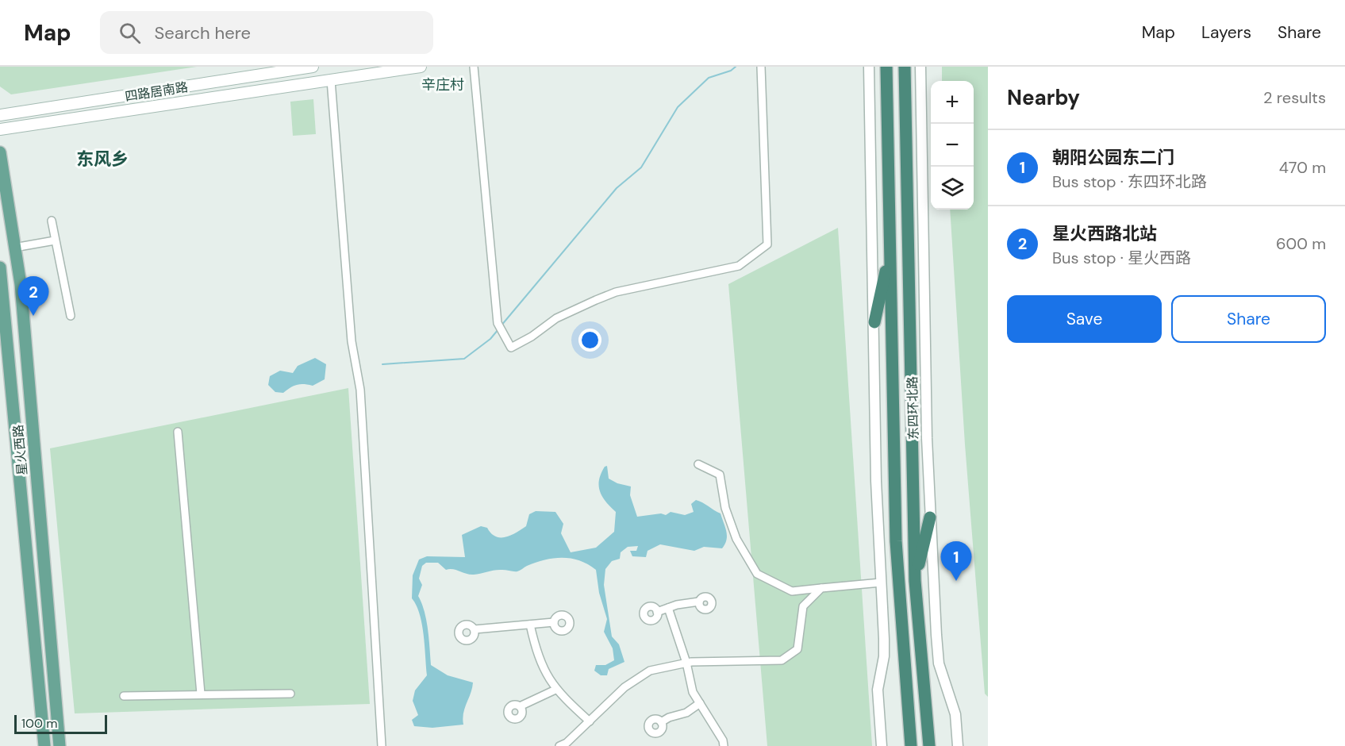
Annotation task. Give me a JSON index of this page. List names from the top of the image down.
{
  "streets": {
    "highway": ["东四环北路"],
    "main road": ["四路居南路", "星火西路"]
  },
  "districts": ["辛庄村", "东风乡"],
  "scale_bar": "100 m",
  "page": {
    "header": "Map",
    "search": "Search here",
    "nav": ["Map", "Layers", "Share"],
    "heading": ["Nearby", "2 results"],
    "map_buttons": ["+", "−"],
    "list": [
      {
        "mark": "1",
        "name": "朝阳公园东二门",
        "note": "Bus stop · 东四环北路",
        "value": "470 m"
      },
      {
        "mark": "2",
        "name": "星火西路北站",
        "note": "Bus stop · 星火西路",
        "value": "600 m"
      }
    ],
    "pins": ["2", "1"],
    "buttons": ["Save", "Share"],
    "scale": "100 m"
  }
}
